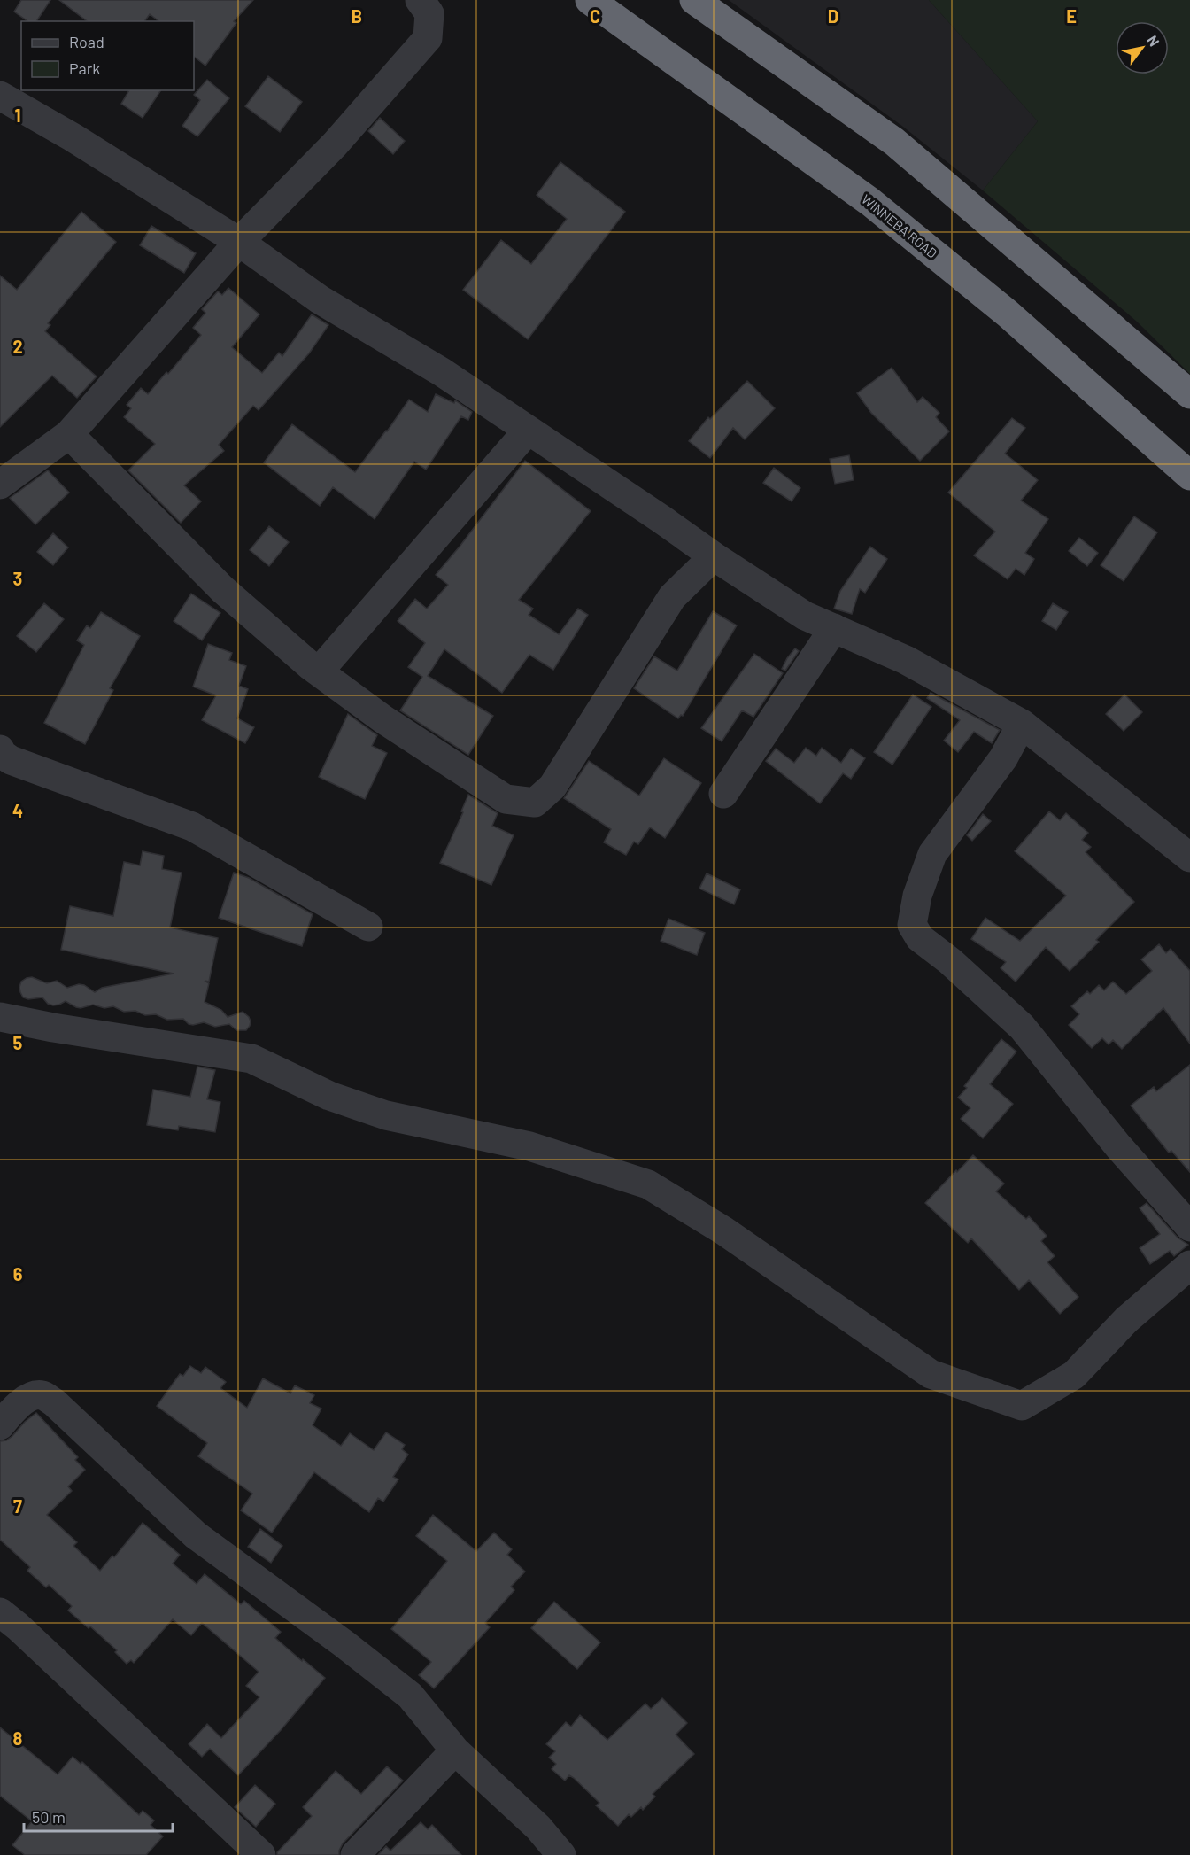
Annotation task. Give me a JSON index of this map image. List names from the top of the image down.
{
  "streets": {
    "highway": ["WINNEBA ROAD"]
  },
  "legend": ["Road", "Park"],
  "scale_bar": "50 m",
  "north": "top right",
  "grid": {
    "columns": [
      "B",
      "C",
      "D",
      "E"
    ],
    "rows": [
      "1",
      "2",
      "3",
      "4",
      "5",
      "6",
      "7",
      "8"
    ]
  }
}
